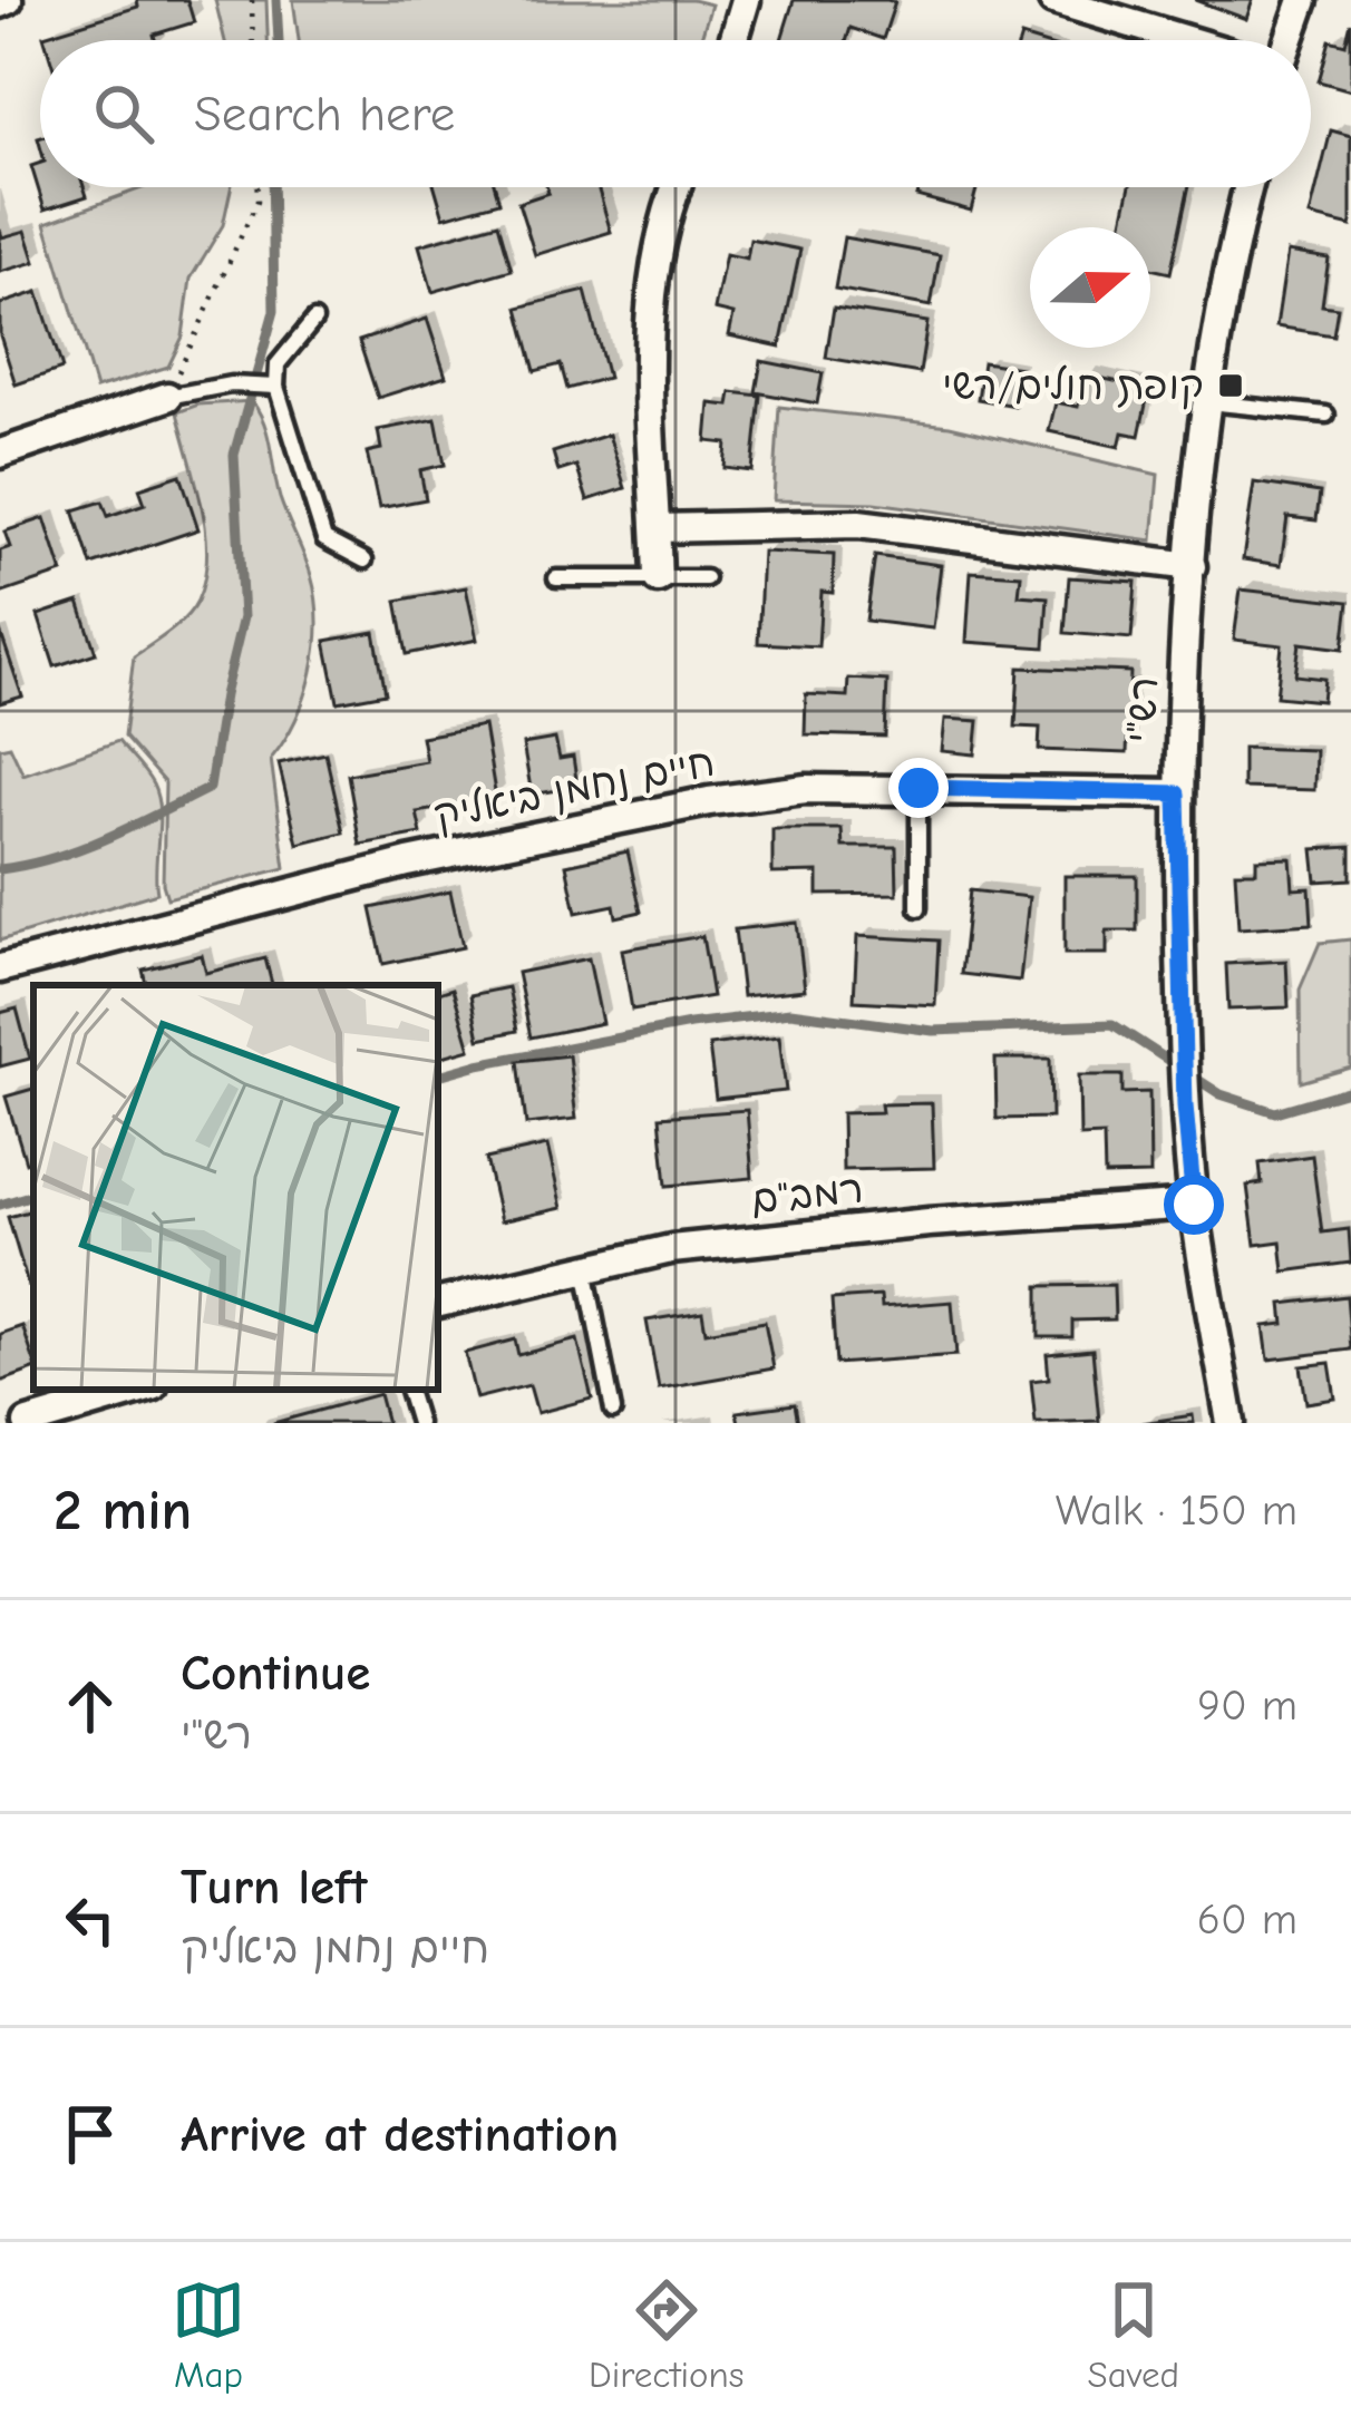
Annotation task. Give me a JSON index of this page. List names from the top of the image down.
{
  "streets": {
    "street": ["רש\"י", "חיים נחמן ביאליק", "רמב\"ם"]
  },
  "crossings": [
    ["רש\"י", "חיים נחמן ביאליק"],
    ["רש\"י", "רמב\"ם"]
  ],
  "places": {
    "transit": ["קופת חולים/רשי"]
  },
  "north": "right",
  "page": {
    "search": "Search here",
    "heading": ["2 min", "Walk · 150 m"],
    "list": [
      ["Continue", "רש\"י", "90 m"],
      ["Turn left", "חיים נחמן ביאליק", "60 m"],
      "Arrive at destination"
    ],
    "nav": ["Map", "Directions", "Saved"]
  }
}
